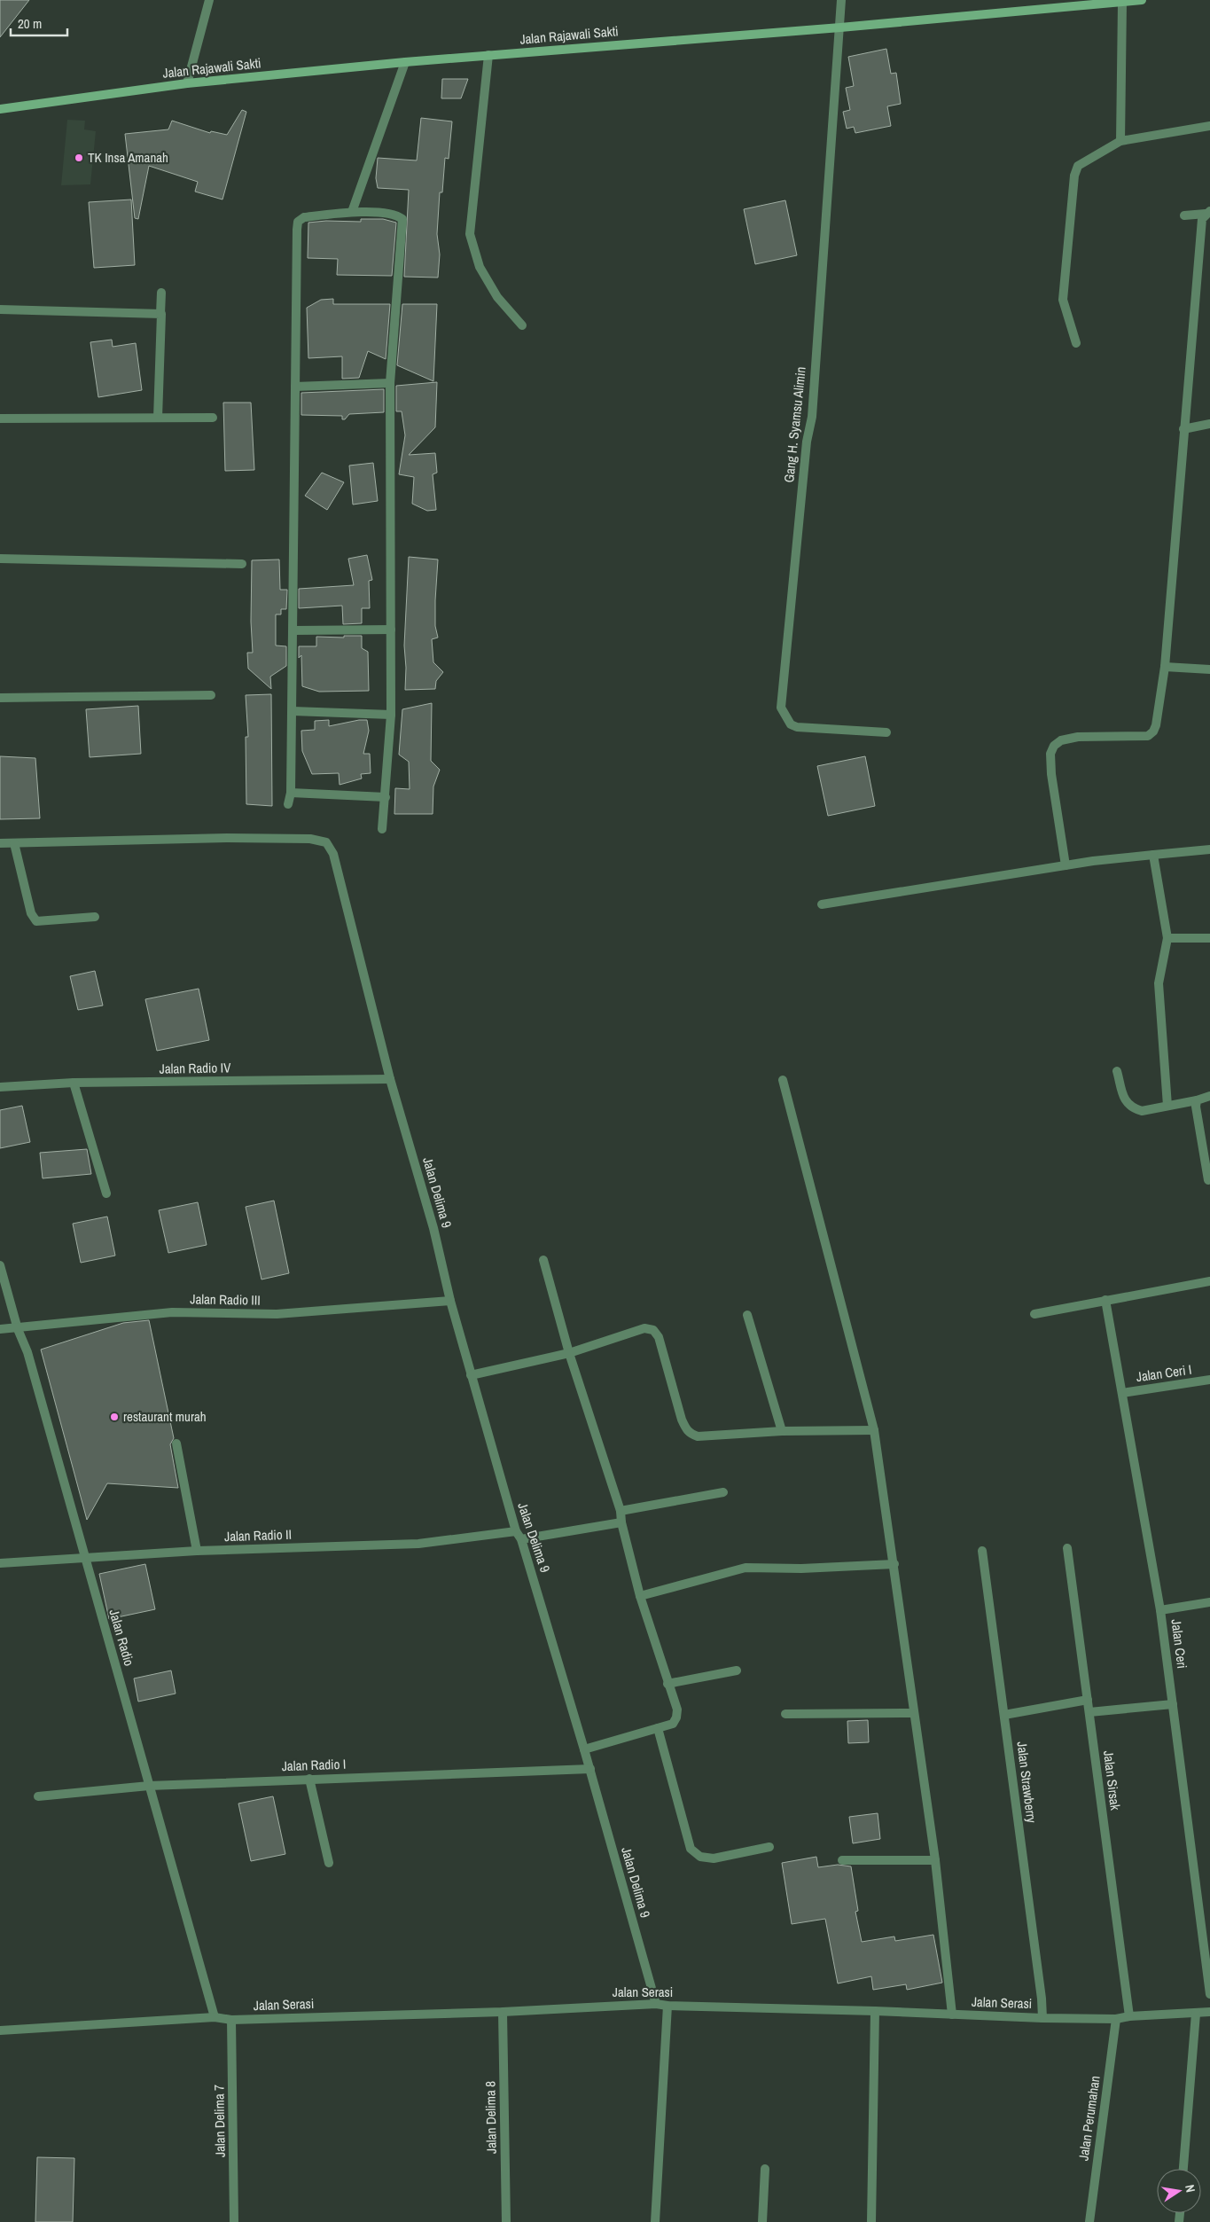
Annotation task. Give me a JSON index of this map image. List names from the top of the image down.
{
  "streets": {
    "street": [
      "Jalan Rajawali Sakti",
      "Gang H. Syamsu Alimin",
      "Jalan Radio IV",
      "Jalan Delima 9",
      "Jalan Radio III",
      "Jalan Ceri I",
      "Jalan Radio II",
      "Jalan Radio",
      "Jalan Ceri",
      "Jalan Radio I",
      "Jalan Sirsak",
      "Jalan Strawberry",
      "Jalan Serasi",
      "Jalan Delima 8",
      "Jalan Perumahan",
      "Jalan Delima 7"
    ]
  },
  "crossings": [
    ["Jalan Rajawali Sakti", "Gang H. Syamsu Alimin"],
    ["Jalan Radio IV", "Jalan Delima 9"],
    ["Jalan Delima 9", "Jalan Radio III"],
    ["Jalan Delima 9", "Jalan Radio II"],
    ["Jalan Delima 9", "Jalan Radio I"],
    ["Jalan Delima 9", "Jalan Serasi"],
    ["Jalan Radio III", "Jalan Radio"],
    ["Jalan Ceri I", "Jalan Ceri"],
    ["Jalan Radio II", "Jalan Radio"],
    ["Jalan Radio", "Jalan Radio I"],
    ["Jalan Radio", "Jalan Serasi"],
    ["Jalan Sirsak", "Jalan Serasi"],
    ["Jalan Strawberry", "Jalan Serasi"],
    ["Jalan Serasi", "Jalan Delima 8"],
    ["Jalan Serasi", "Jalan Perumahan"],
    ["Jalan Serasi", "Jalan Delima 7"]
  ],
  "places": ["TK Insa Amanah", "restaurant murah"],
  "scale_bar": "20 m",
  "north": "right"
}
